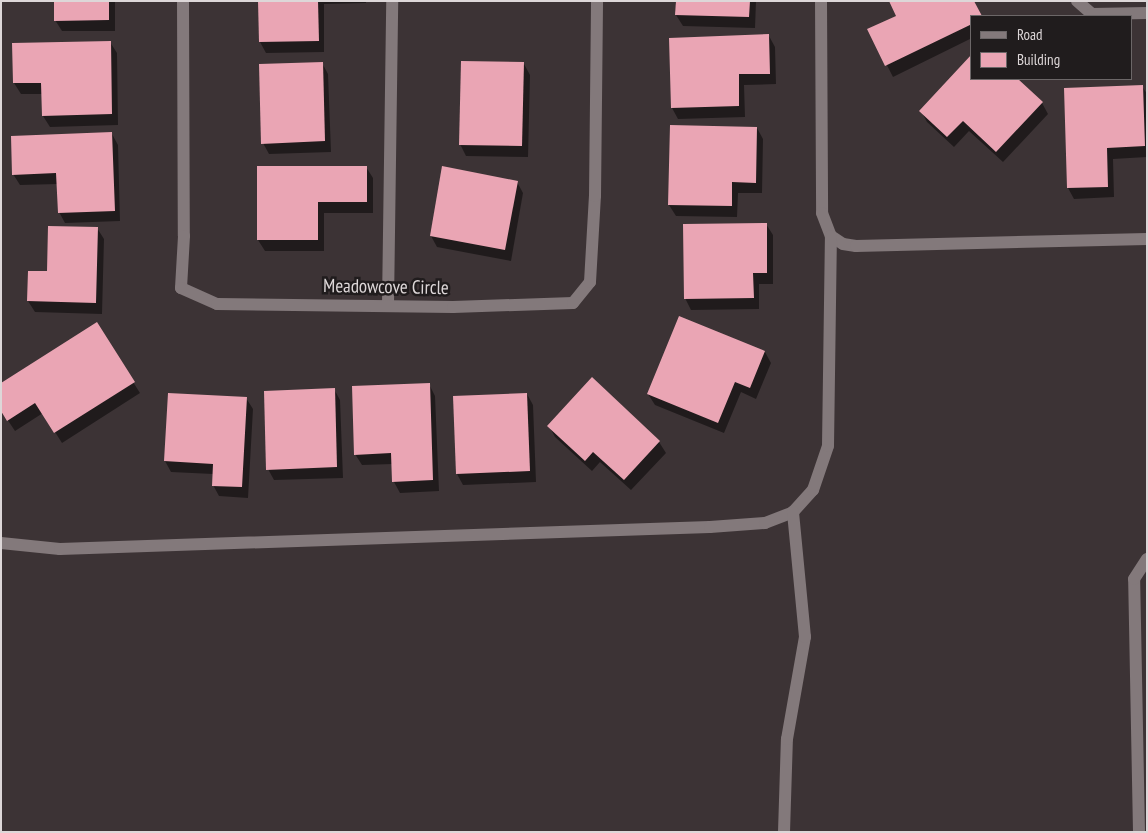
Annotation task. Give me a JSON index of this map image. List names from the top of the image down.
{
  "streets": {
    "street": ["Meadowcove Circle"]
  },
  "legend": ["Road", "Building"]
}
